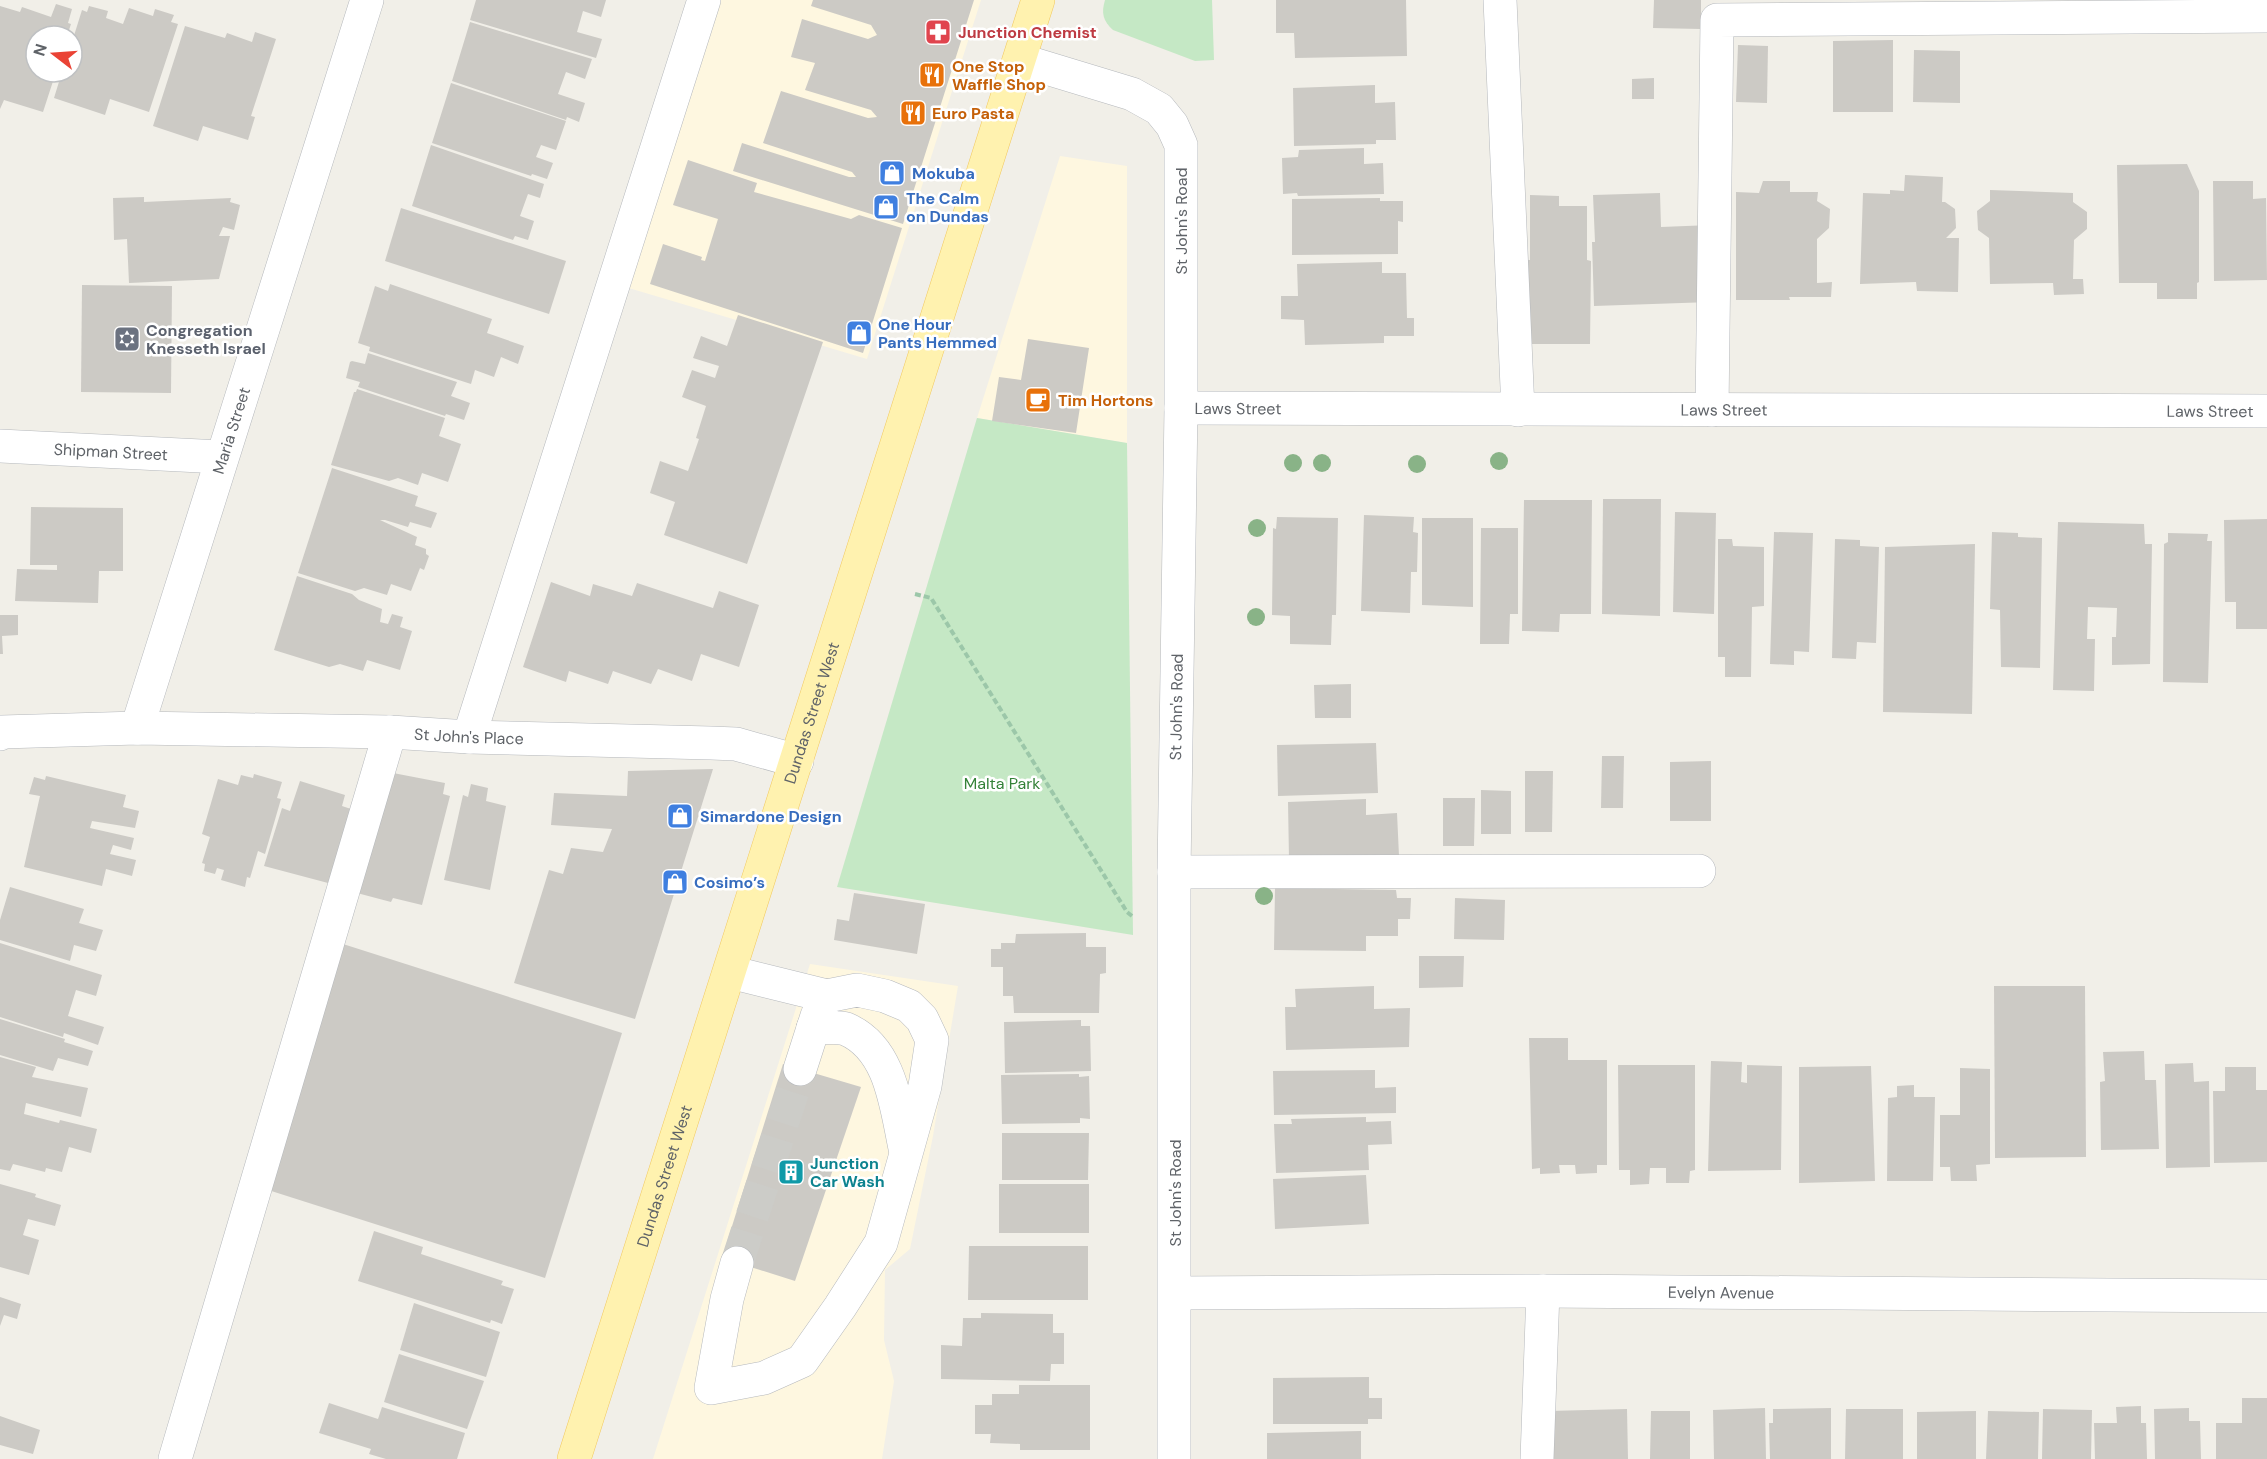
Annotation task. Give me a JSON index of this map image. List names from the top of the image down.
{
  "streets": {
    "main road": ["Dundas Street West"],
    "street": [
      "St John's Road",
      "Laws Street",
      "Maria Street",
      "Shipman Street",
      "St John's Place",
      "Evelyn Avenue"
    ]
  },
  "crossings": [
    ["St John's Road", "Laws Street"],
    ["St John's Road", "Dundas Street West"],
    ["St John's Road", "Evelyn Avenue"],
    ["Maria Street", "Shipman Street"],
    ["Maria Street", "St John's Place"],
    ["Dundas Street West", "St John's Place"]
  ],
  "parks": ["Malta Park"],
  "places": {
    "pharmacy": ["Junction Chemist"],
    "restaurant": ["One Stop Waffle Shop", "Euro Pasta"],
    "shop": [
      "Mokuba",
      "The Calm on Dundas",
      "One Hour Pants Hemmed",
      "Simardone Design",
      "Cosimo’s"
    ],
    "synagogue": ["Congregation Knesseth Israel"],
    "cafe": ["Tim Hortons"],
    "building": ["Junction Car Wash"]
  },
  "north": "left"
}
